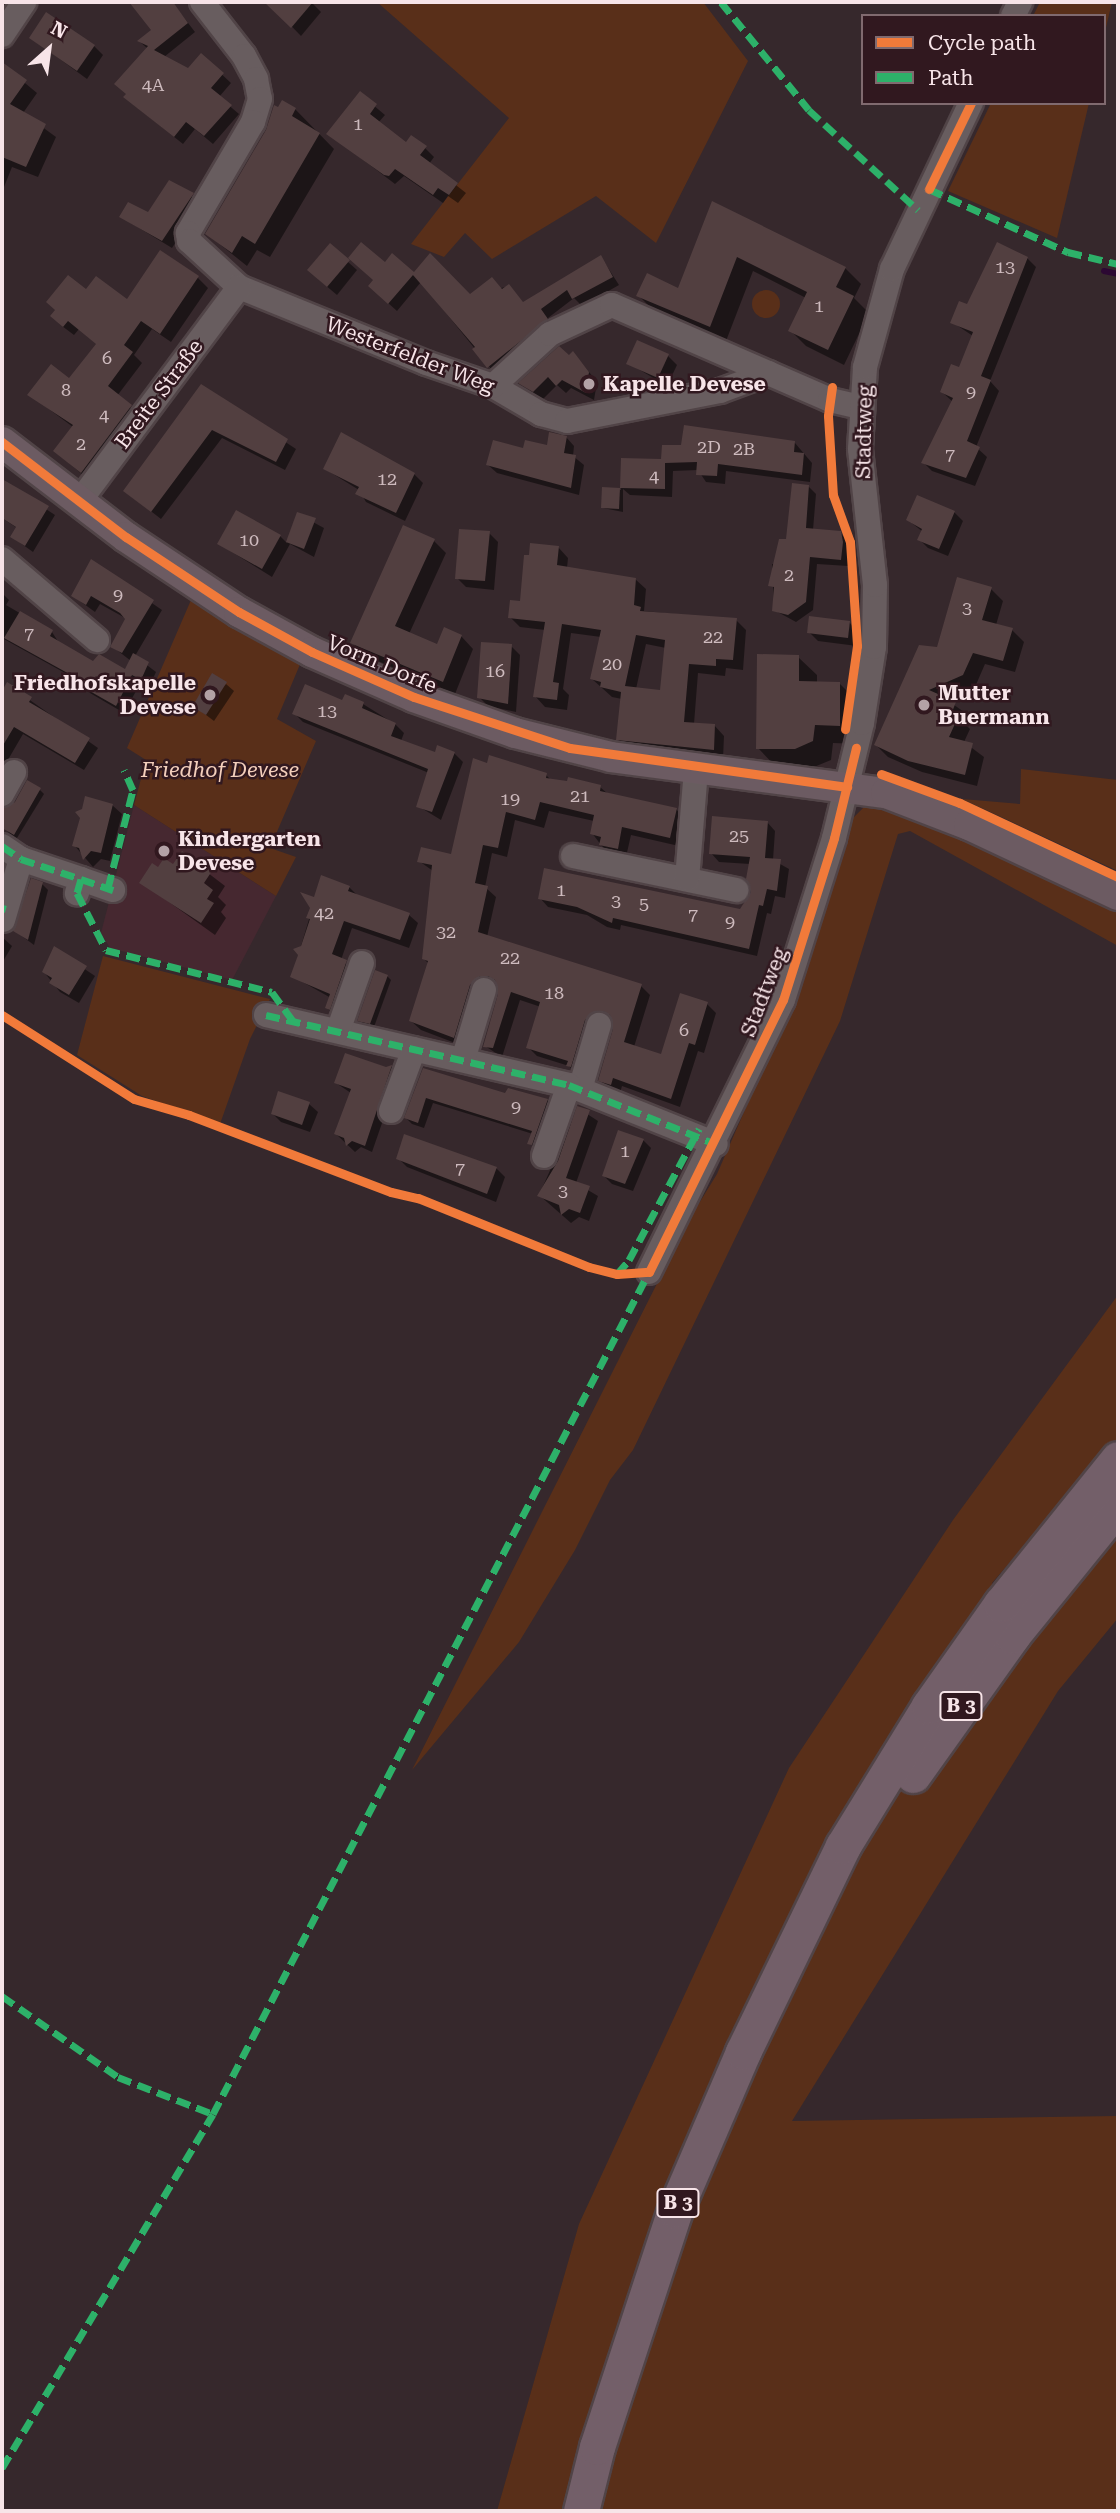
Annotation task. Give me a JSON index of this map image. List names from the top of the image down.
{
  "streets": {
    "highway": ["B 3"],
    "main road": ["Vorm Dorfe"],
    "street": ["Westerfelder Weg", "Breite Straße", "Stadtweg"]
  },
  "crossings": [
    ["Westerfelder Weg", "Breite Straße"],
    ["Breite Straße", "Vorm Dorfe"],
    ["Stadtweg", "Vorm Dorfe"]
  ],
  "parks": ["Friedhof Devese"],
  "places": [
    "Kapelle Devese",
    "Friedhofskapelle Devese",
    "Mutter Buermann",
    "Kindergarten Devese"
  ],
  "house_numbers": [
    "4A",
    "1",
    "13",
    "1",
    "6",
    "8",
    "9",
    "4",
    "2",
    "2D",
    "2B",
    "7",
    "4",
    "12",
    "10",
    "2",
    "9",
    "3",
    "7",
    "22",
    "20",
    "16",
    "13",
    "21",
    "19",
    "25",
    "1",
    "3",
    "5",
    "42",
    "7",
    "9",
    "32",
    "22",
    "18",
    "6",
    "9",
    "1",
    "7",
    "3"
  ],
  "legend": ["Cycle path", "Path"],
  "north": "top right"
}
